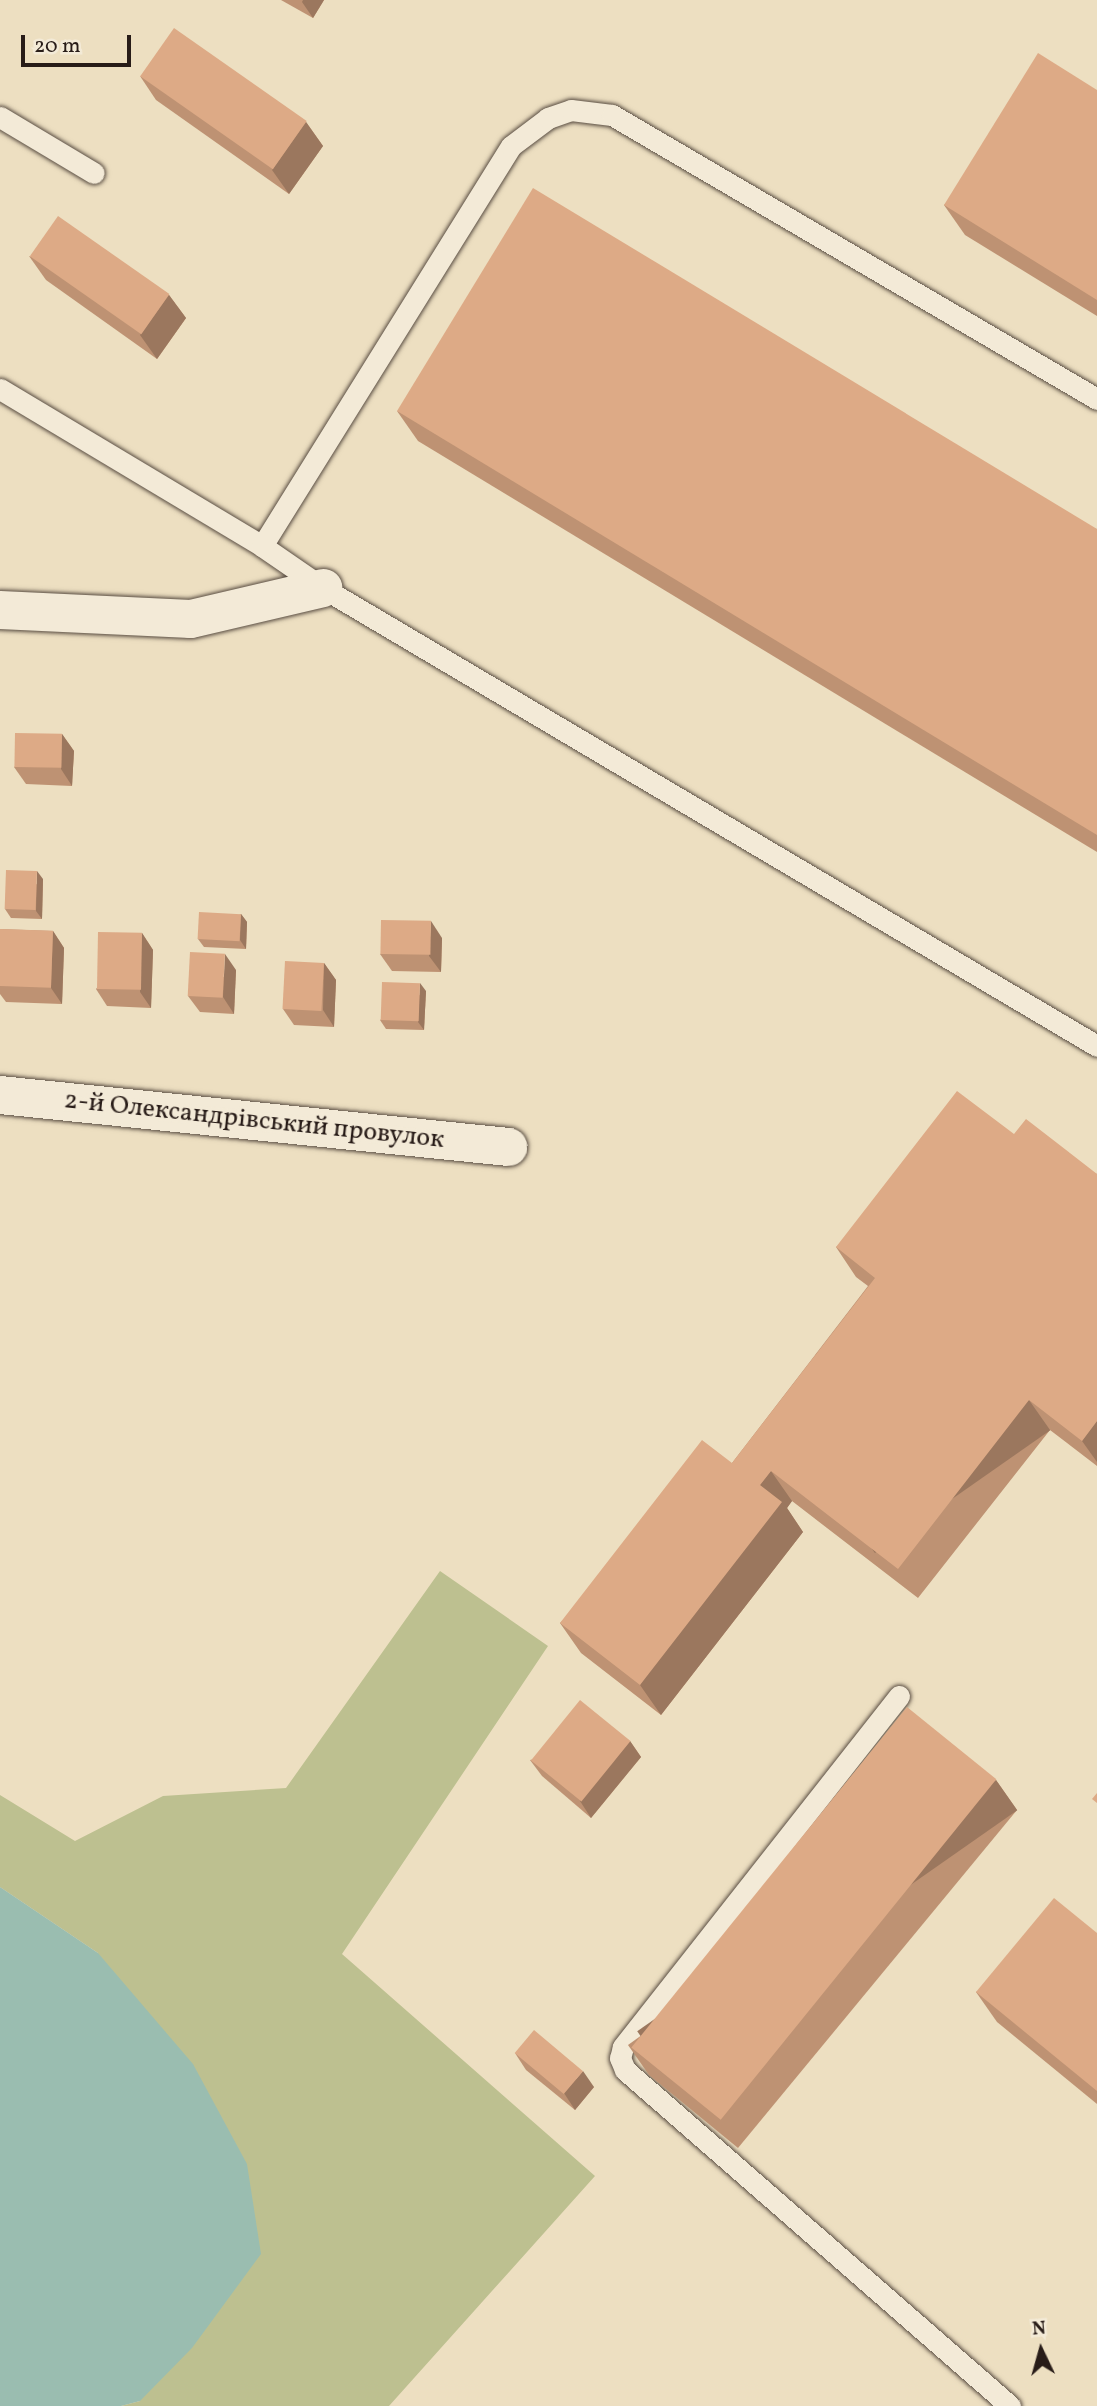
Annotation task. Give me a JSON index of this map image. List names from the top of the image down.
{
  "streets": {
    "street": ["2-й Олександрівський провулок"]
  },
  "scale_bar": "20 m",
  "north": "top"
}
